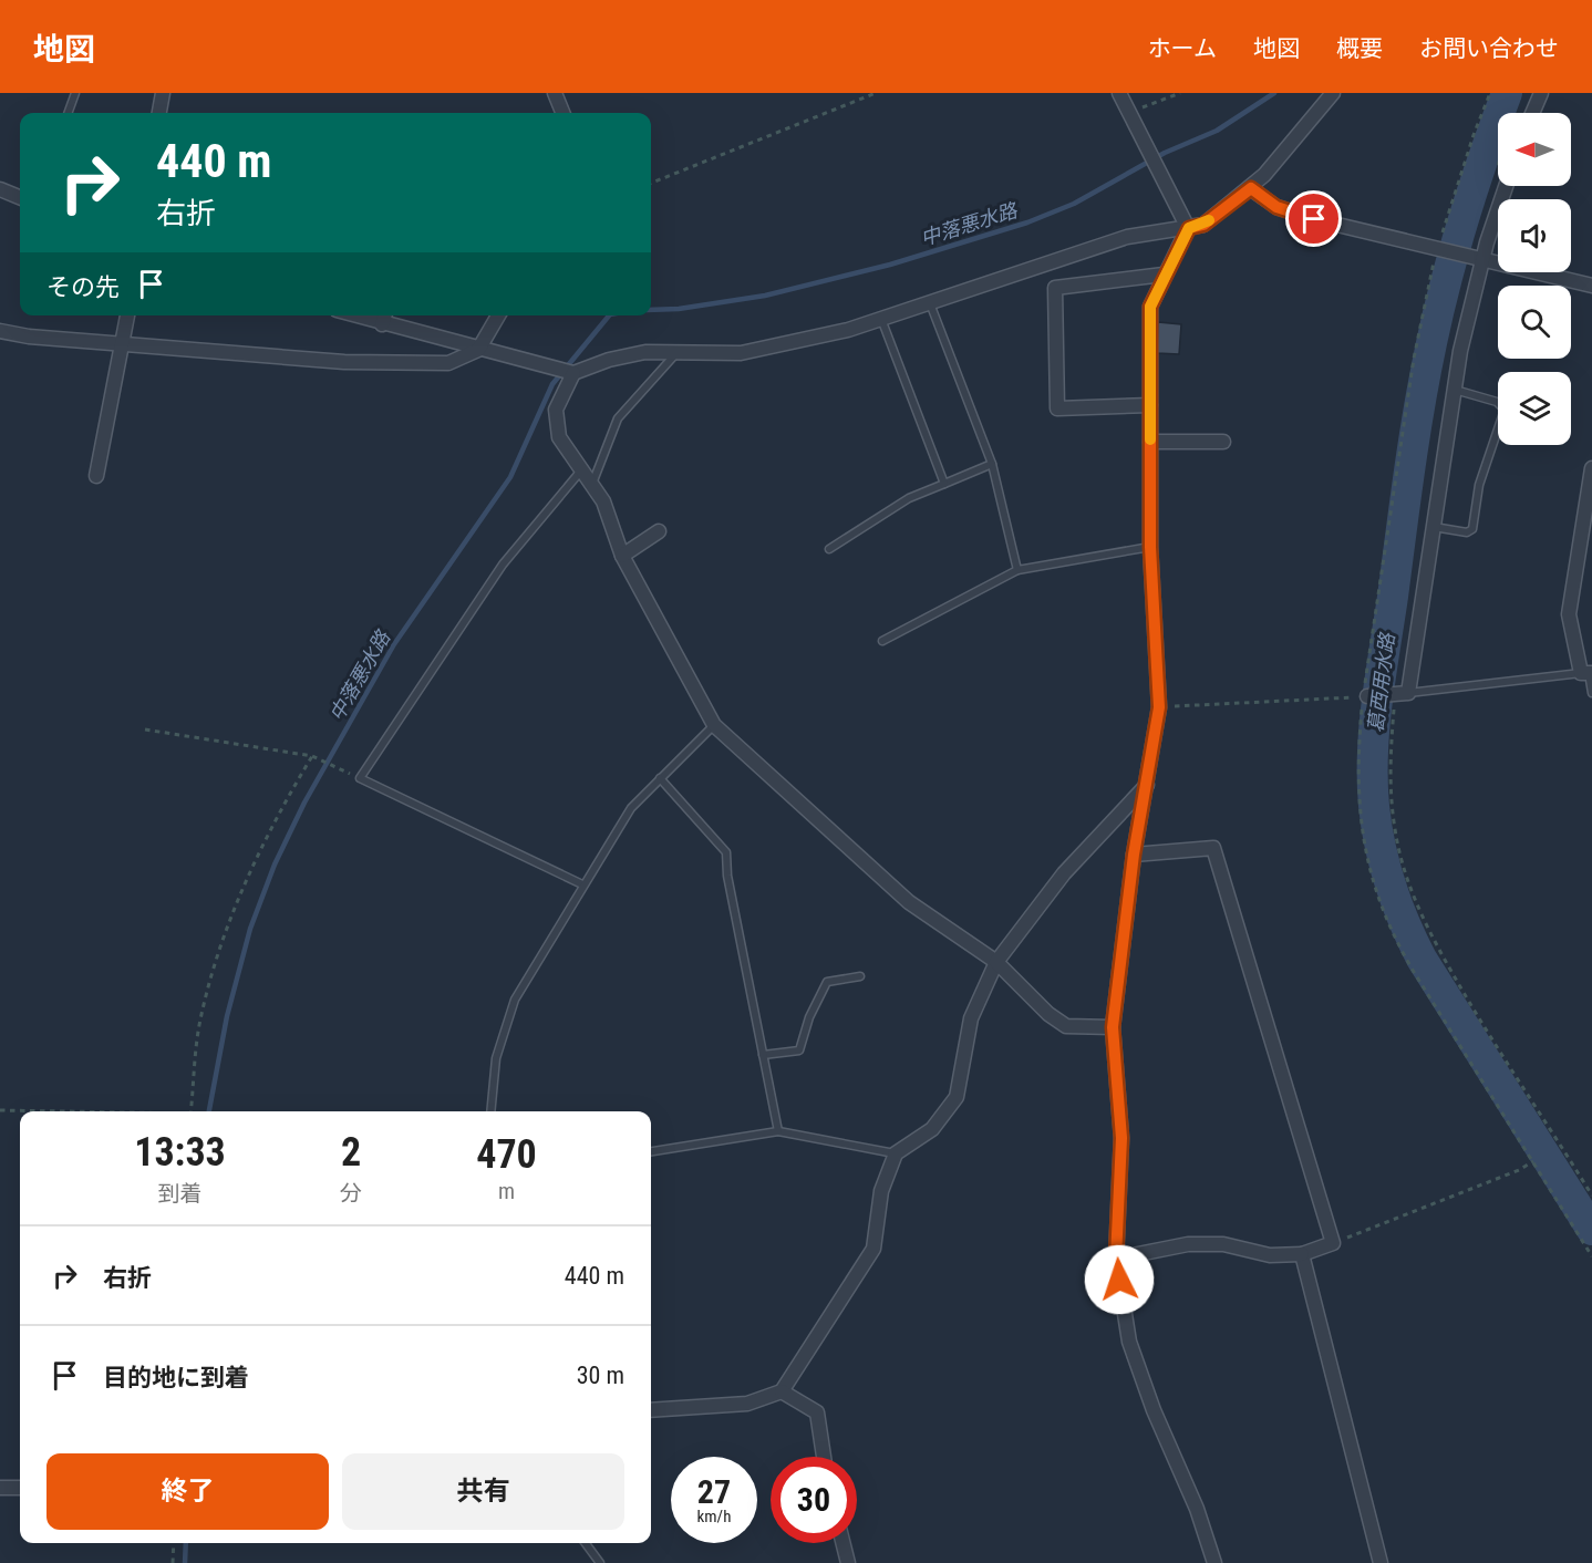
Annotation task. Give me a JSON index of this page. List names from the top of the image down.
{
  "water": ["中落悪水路", "葛西用水路"],
  "north": "left",
  "page": {
    "header": "地図",
    "nav": [
      "ホーム",
      "地図",
      "概要",
      "お問い合わせ"
    ],
    "turn": ["440 m", "右折"],
    "then": "その先",
    "eta": [
      "13:33",
      "到着",
      "2",
      "分",
      "470",
      "m"
    ],
    "list": [
      {
        "name": "右折",
        "value": "440 m"
      },
      {
        "name": "目的地に到着",
        "value": "30 m"
      }
    ],
    "buttons": ["終了", "共有"],
    "speed": "27 km/h",
    "limit": "30"
  }
}
